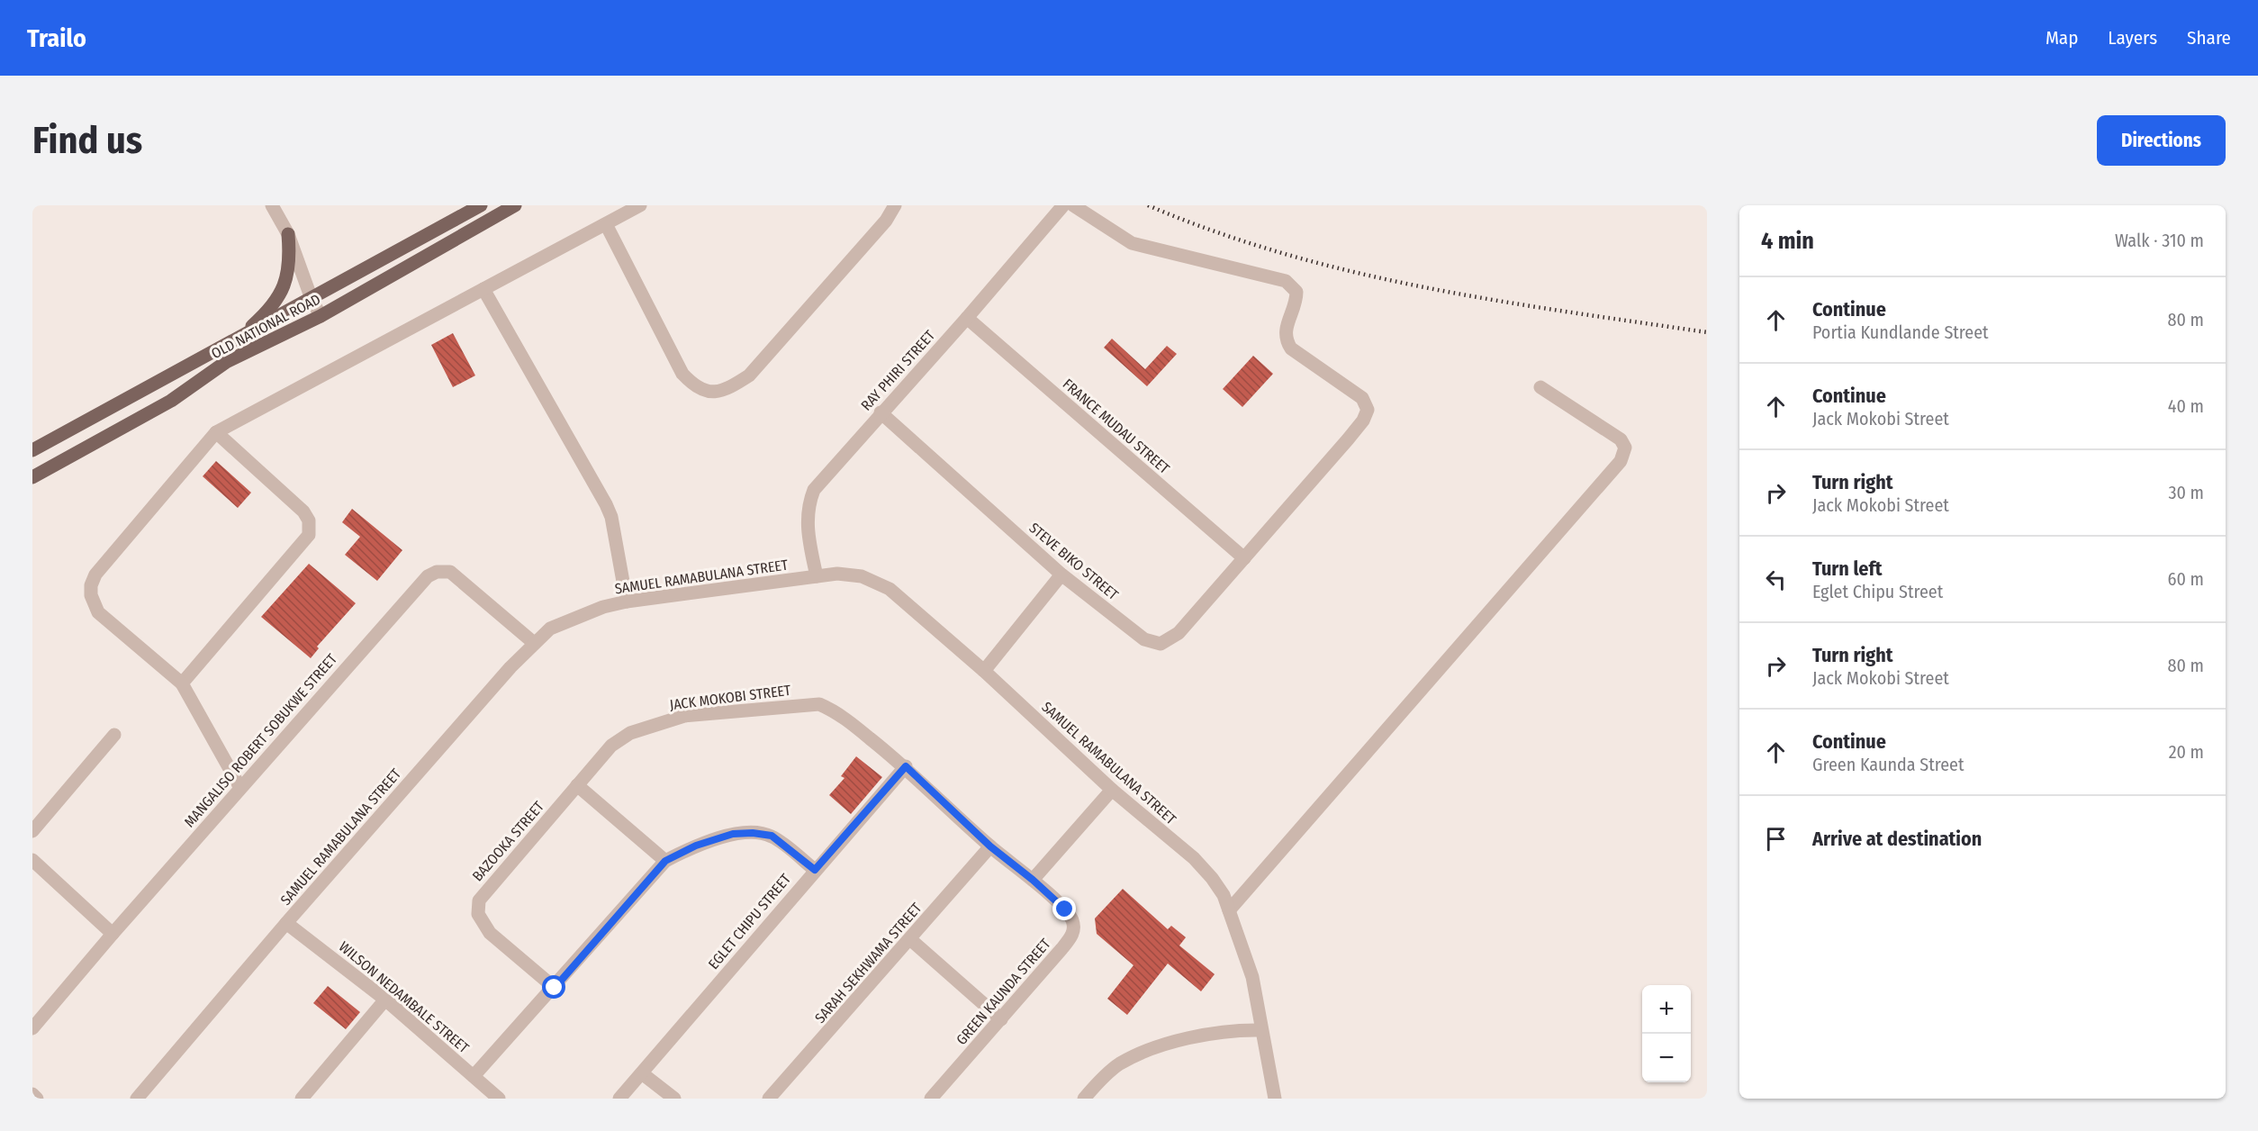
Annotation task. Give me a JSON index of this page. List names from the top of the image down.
{
  "streets": {
    "main road": ["OLD NATIONAL ROAD"],
    "street": [
      "RAY PHIRI STREET",
      "FRANCE MUDAU STREET",
      "STEVE BIKO STREET",
      "SAMUEL RAMABULANA STREET",
      "JACK MOKOBI STREET",
      "MANGALISO ROBERT SOBUKWE STREET",
      "BAZOOKA STREET",
      "EGLET CHIPU STREET",
      "SARAH SEKHWAMA STREET",
      "GREEN KAUNDA STREET",
      "WILSON NEDAMBALE STREET"
    ]
  },
  "crossings": [
    ["RAY PHIRI STREET", "FRANCE MUDAU STREET"],
    ["RAY PHIRI STREET", "STEVE BIKO STREET"],
    ["RAY PHIRI STREET", "SAMUEL RAMABULANA STREET"],
    ["FRANCE MUDAU STREET", "STEVE BIKO STREET"],
    ["SAMUEL RAMABULANA STREET", "MANGALISO ROBERT SOBUKWE STREET"],
    ["SAMUEL RAMABULANA STREET", "WILSON NEDAMBALE STREET"],
    ["JACK MOKOBI STREET", "BAZOOKA STREET"],
    ["JACK MOKOBI STREET", "EGLET CHIPU STREET"],
    ["JACK MOKOBI STREET", "SARAH SEKHWAMA STREET"],
    ["JACK MOKOBI STREET", "GREEN KAUNDA STREET"]
  ],
  "page": {
    "header": "Trailo",
    "nav": ["Map", "Layers", "Share"],
    "buttons": "Directions",
    "title": "Find us",
    "heading": ["4 min", "Walk · 310 m"],
    "list": [
      ["Continue", "Portia Kundlande Street", "80 m"],
      ["Continue", "Jack Mokobi Street", "40 m"],
      ["Turn right", "Jack Mokobi Street", "30 m"],
      ["Turn left", "Eglet Chipu Street", "60 m"],
      ["Turn right", "Jack Mokobi Street", "80 m"],
      ["Continue", "Green Kaunda Street", "20 m"],
      "Arrive at destination"
    ],
    "map_buttons": ["+", "−"]
  }
}
